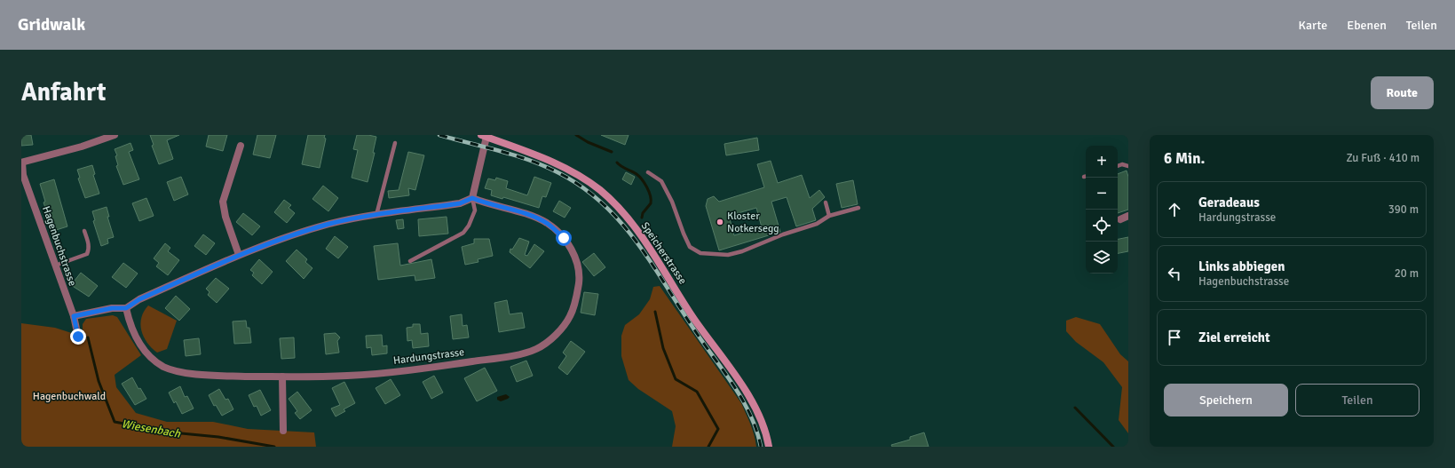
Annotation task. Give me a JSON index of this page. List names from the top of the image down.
{
  "streets": {
    "main road": ["Speicherstrasse"],
    "street": ["Hagenbuchstrasse", "Hardungstrasse"]
  },
  "water": ["Wiesenbach"],
  "parks": ["Hagenbuchwald"],
  "places": ["Kloster Notkersegg"],
  "page": {
    "header": "Gridwalk",
    "nav": ["Karte", "Ebenen", "Teilen"],
    "buttons": [
      "Route",
      ["Speichern", "Teilen"]
    ],
    "title": "Anfahrt",
    "heading": ["6 Min.", "Zu Fuß · 410 m"],
    "map_buttons": ["+", "−"],
    "list": [
      ["Geradeaus", "Hardungstrasse", "390 m"],
      ["Links abbiegen", "Hagenbuchstrasse", "20 m"],
      "Ziel erreicht"
    ]
  }
}
